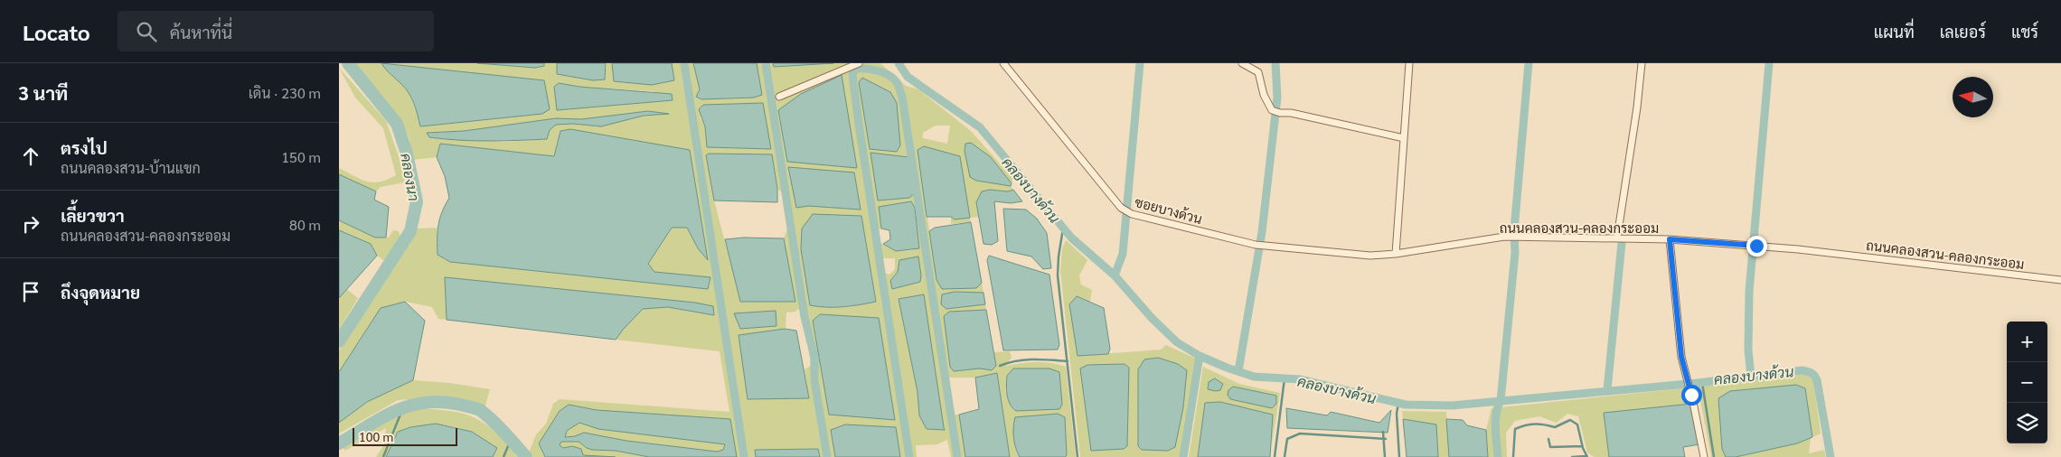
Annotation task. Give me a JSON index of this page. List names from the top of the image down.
{
  "streets": {
    "street": ["ซอยบางด้วน", "ถนนคลองสวน-คลองกระออม"]
  },
  "crossings": [
    ["ซอยบางด้วน", "ถนนคลองสวน-คลองกระออม"]
  ],
  "water": ["คลองนา", "คลองบางด้วน"],
  "scale_bar": "100 m",
  "north": "left",
  "page": {
    "header": "Locato",
    "search": "ค้นหาที่นี่",
    "nav": ["แผนที่", "เลเยอร์", "แชร์"],
    "heading": ["3 นาที", "เดิน · 230 m"],
    "list": [
      ["ตรงไป", "ถนนคลองสวน-บ้านแขก", "150 m"],
      ["เลี้ยวขวา", "ถนนคลองสวน-คลองกระออม", "80 m"],
      "ถึงจุดหมาย"
    ],
    "map_buttons": ["+", "−"],
    "scale": "100 m"
  }
}
